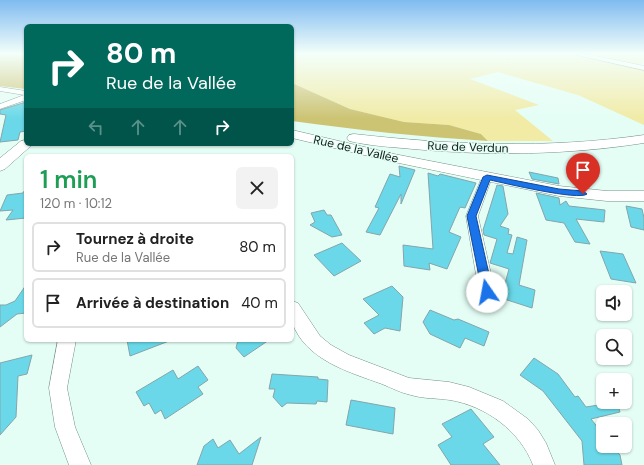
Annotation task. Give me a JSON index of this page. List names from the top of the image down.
{
  "streets": {
    "main road": ["Rue de Verdun", "Rue de la Vallée"]
  },
  "crossings": [
    ["Rue de Verdun", "Rue de la Vallée"]
  ],
  "page": {
    "turn": ["80 m", "Rue de la Vallée"],
    "heading": ["1 min", "120 m · 10:12"],
    "list": [
      {
        "name": "Tournez à droite",
        "note": "Rue de la Vallée",
        "value": "80 m"
      },
      {
        "name": "Arrivée à destination",
        "value": "40 m"
      }
    ],
    "map_buttons": ["+", "−"]
  }
}
